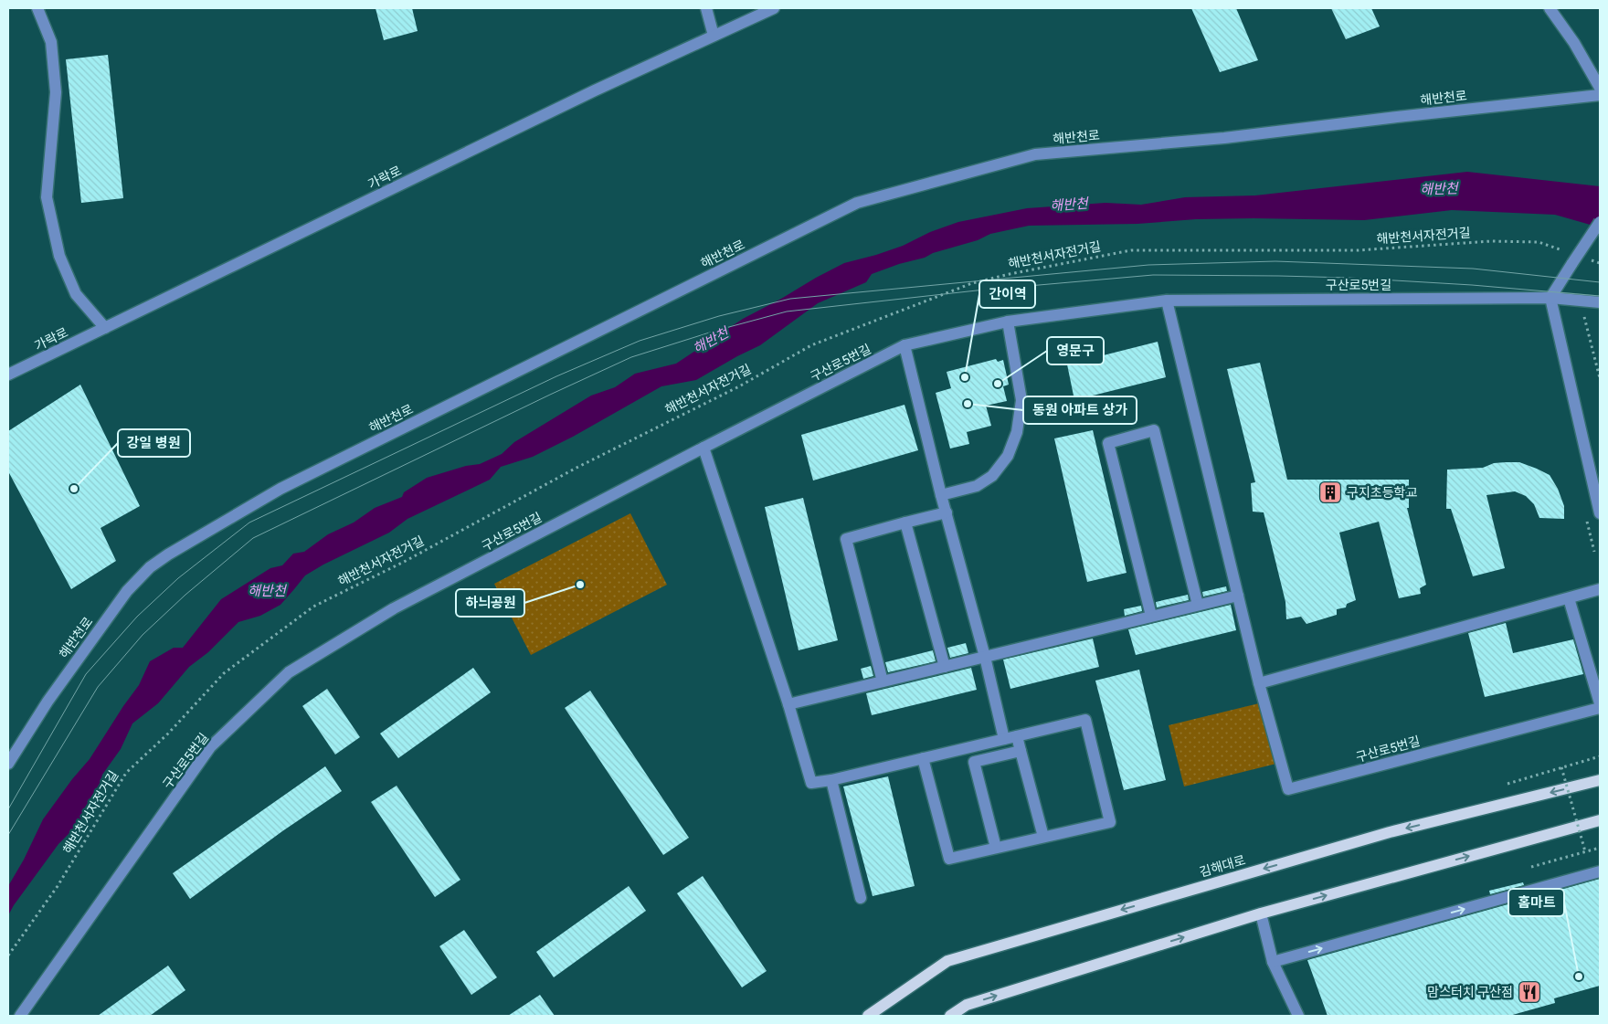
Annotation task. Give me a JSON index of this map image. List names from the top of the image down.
{
  "streets": {
    "main road": ["김해대로"],
    "street": ["해반천로", "가락로", "구산로5번길"],
    "path": ["해반천서자전거길"]
  },
  "water": ["해반천"],
  "places": {
    "other": [
      "간이역",
      "영문구",
      "동원 아파트 상가",
      "강일 병원",
      "하늬공원",
      "홈마트"
    ],
    "building": ["구지초등학교"],
    "restaurant": ["맘스터치 구산점"]
  }
}
